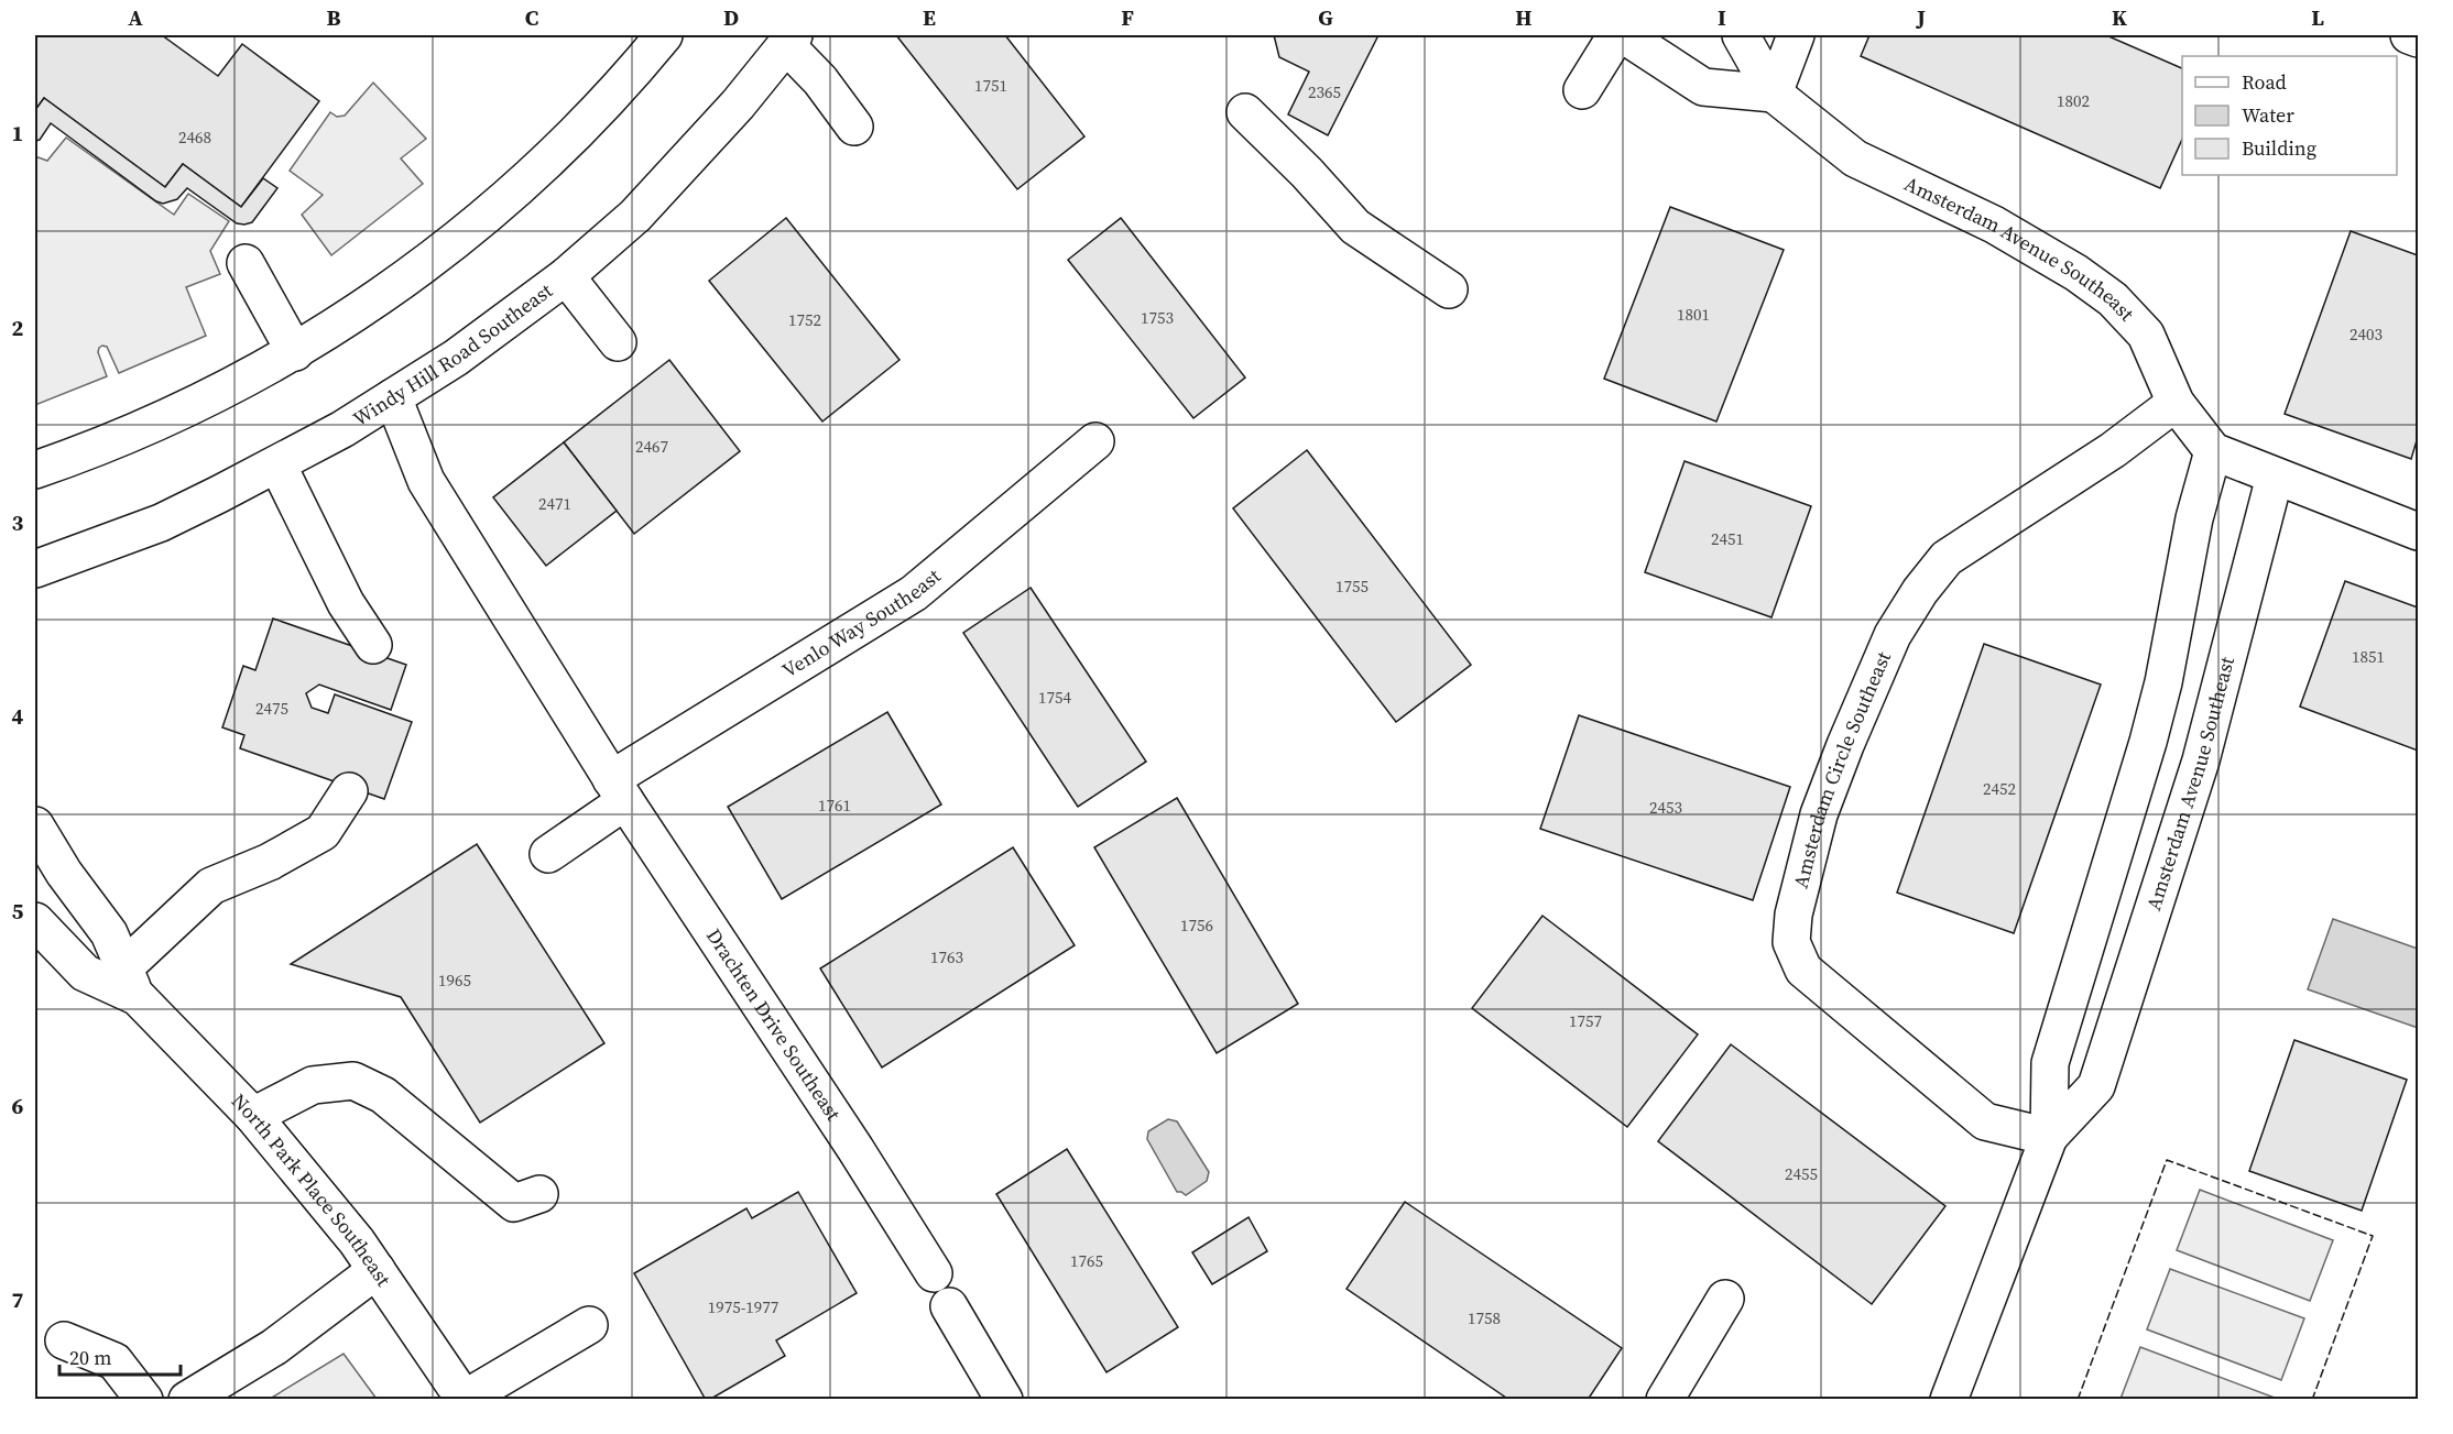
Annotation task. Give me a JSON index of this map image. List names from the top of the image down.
{
  "streets": {
    "street": [
      "Amsterdam Avenue Southeast",
      "Windy Hill Road Southeast",
      "Venlo Way Southeast",
      "Amsterdam Circle Southeast",
      "Drachten Drive Southeast",
      "North Park Place Southeast"
    ]
  },
  "crossings": [
    ["Amsterdam Avenue Southeast", "Amsterdam Circle Southeast"],
    ["Windy Hill Road Southeast", "Drachten Drive Southeast"],
    ["Venlo Way Southeast", "Drachten Drive Southeast"]
  ],
  "house_numbers": [
    "1751",
    "2365",
    "1802",
    "2468",
    "1801",
    "1753",
    "1752",
    "2403",
    "2467",
    "2471",
    "2451",
    "1755",
    "1851",
    "1754",
    "2475",
    "2452",
    "1761",
    "2453",
    "1756",
    "1763",
    "1965",
    "1757",
    "2455",
    "1765",
    "1975-1977",
    "1758"
  ],
  "legend": ["Road", "Water", "Building"],
  "scale_bar": "20 m",
  "grid": {
    "columns": [
      "A",
      "B",
      "C",
      "D",
      "E",
      "F",
      "G",
      "H",
      "I",
      "J",
      "K",
      "L"
    ],
    "rows": [
      "1",
      "2",
      "3",
      "4",
      "5",
      "6",
      "7"
    ]
  }
}
